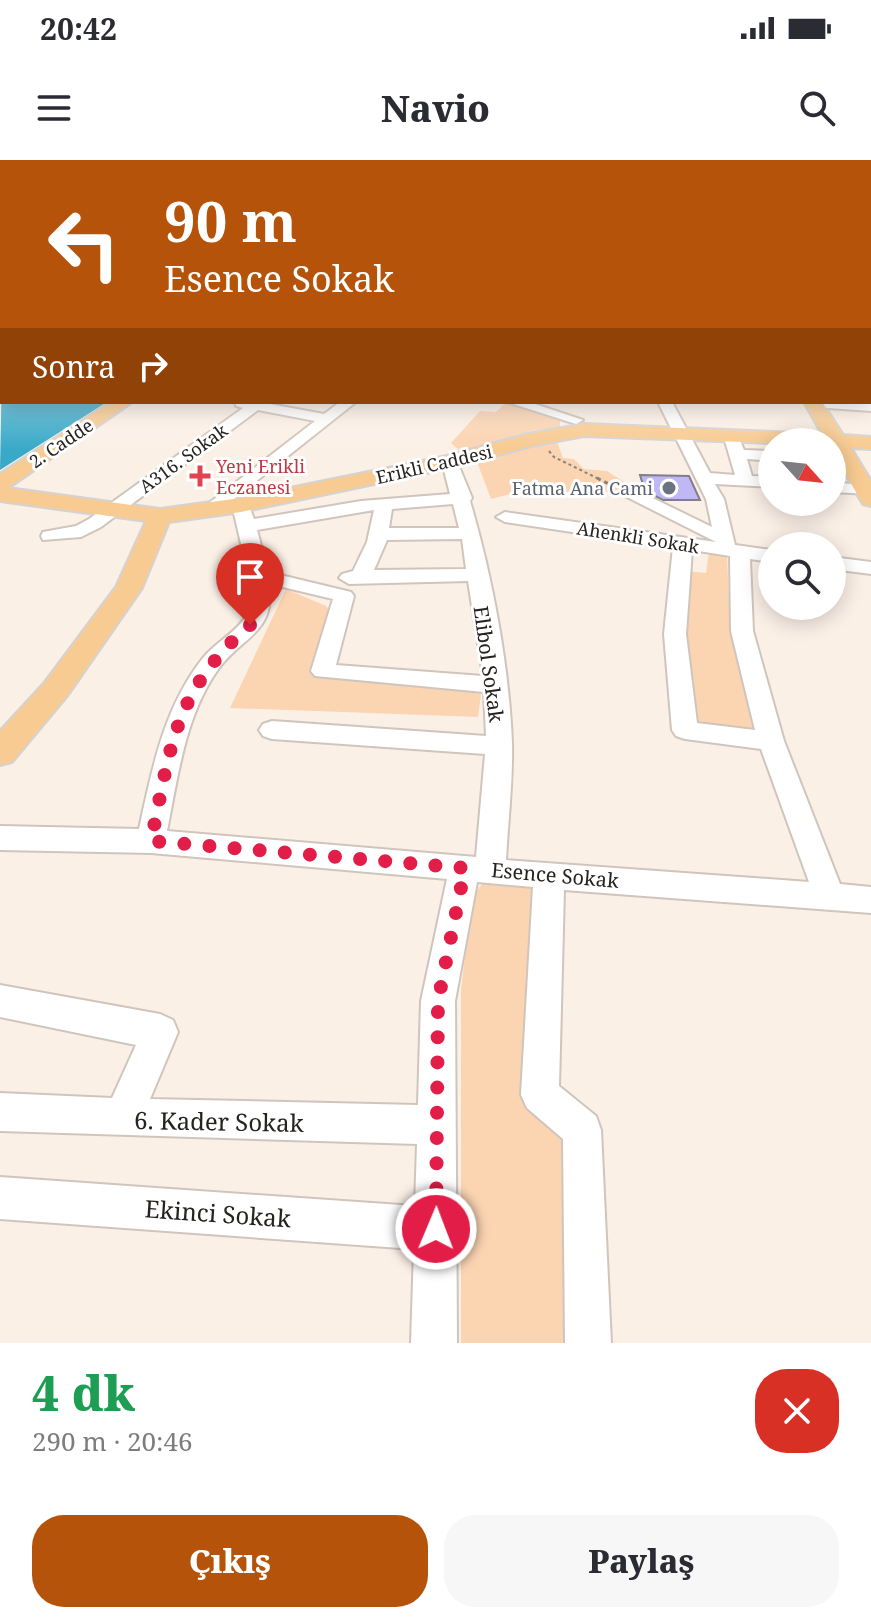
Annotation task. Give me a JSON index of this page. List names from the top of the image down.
{
  "streets": {
    "main road": ["2. Cadde", "Erikli Caddesi"],
    "street": [
      "A316. Sokak",
      "Ahenkli Sokak",
      "Elibol Sokak",
      "Esence Sokak",
      "6. Kader Sokak",
      "Ekinci Sokak"
    ]
  },
  "crossings": [
    ["A316. Sokak", "Erikli Caddesi"],
    ["Erikli Caddesi", "Elibol Sokak"],
    ["Elibol Sokak", "Esence Sokak"],
    ["Elibol Sokak", "6. Kader Sokak"],
    ["Elibol Sokak", "Ekinci Sokak"]
  ],
  "places": {
    "health": ["Yeni Erikli Eczanesi"],
    "other": ["Fatma Ana Cami"]
  },
  "north": "bottom right",
  "page": {
    "status": "20:42",
    "header": "Navio",
    "turn": ["90 m", "Esence Sokak"],
    "then": "Sonra",
    "heading": ["4 dk", "290 m · 20:46"],
    "buttons": ["Çıkış", "Paylaş"]
  }
}
